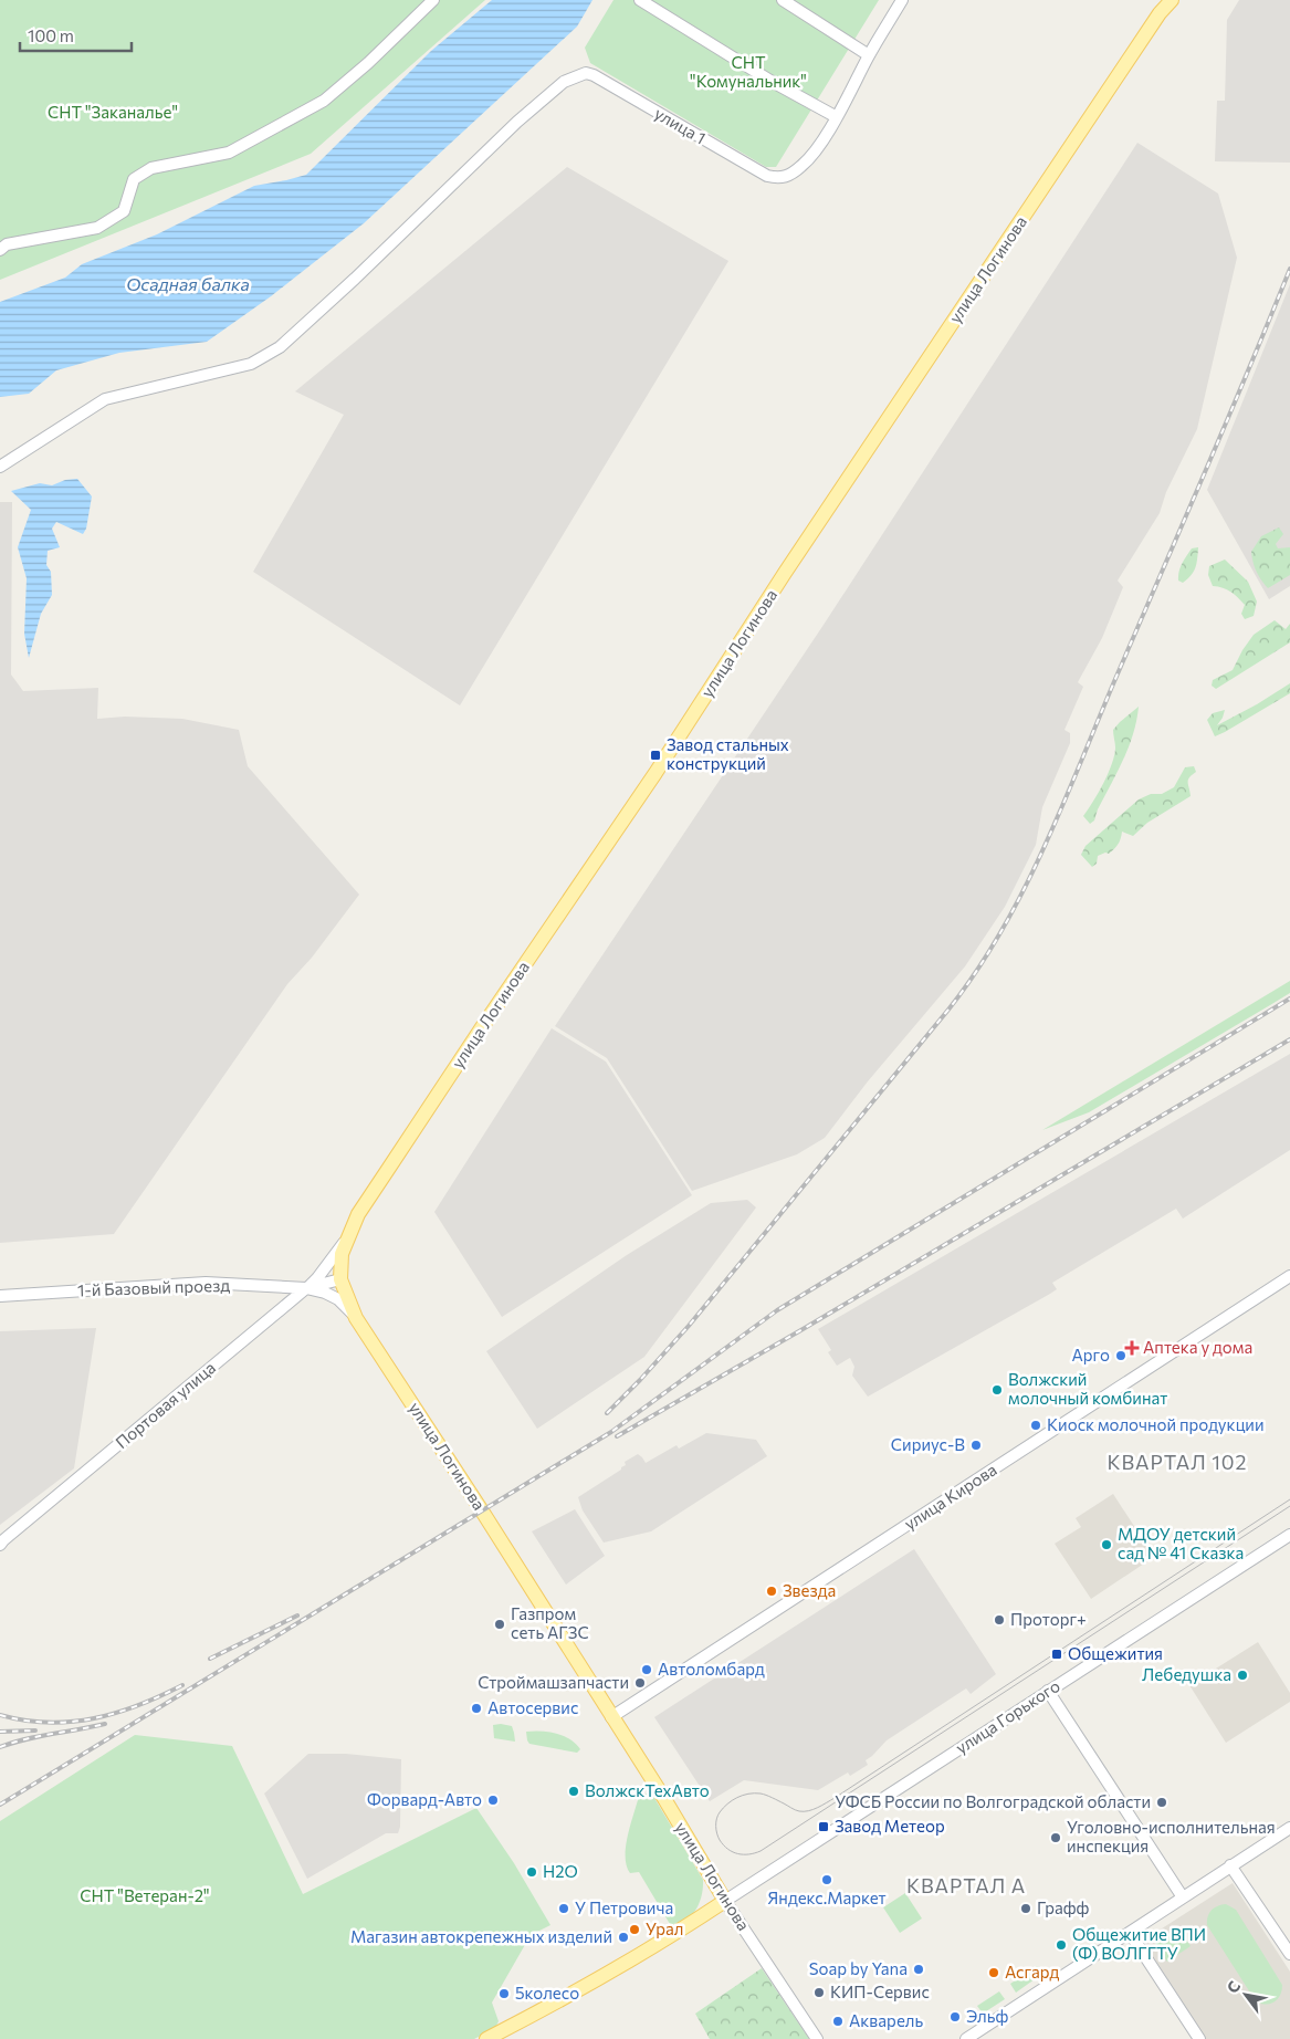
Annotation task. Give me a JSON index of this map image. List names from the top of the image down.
{
  "streets": {
    "main road": ["улица Логинова"],
    "street": [
      "улица 1",
      "1-й Базовый проезд",
      "Портовая улица",
      "улица Кирова",
      "улица Горького"
    ]
  },
  "crossings": [
    ["улица Логинова", "Портовая улица"],
    ["улица Логинова", "улица Кирова"],
    ["улица Логинова", "улица Горького"],
    ["1-й Базовый проезд", "Портовая улица"]
  ],
  "districts": ["КВАРТАЛ 102", "КВАРТАЛ А"],
  "water": ["Осадная балка"],
  "parks": ["СНТ \"Комунальник\"", "СНТ \"Заканалье\"", "СНТ \"Ветеран-2\""],
  "places": {
    "transit": ["Завод стальных конструкций", "Общежития", "Завод Метеор"],
    "health": ["Аптека у дома"],
    "other": [
      "Арго",
      "Волжский молочный комбинат",
      "Киоск молочной продукции",
      "Сириус-В",
      "МДОУ детский сад № 41 Сказка",
      "Звезда",
      "Проторг+",
      "Газпром сеть АГЗС",
      "Автоломбард",
      "Лебедушка",
      "Строймашзапчасти",
      "Автосервис",
      "ВолжскТехАвто",
      "Форвард-Авто",
      "УФСБ России по Волгоградской области",
      "Уголовно-исполнительная инспекция",
      "H2O",
      "Яндекс.Маркет",
      "У Петровича",
      "Графф",
      "Урал",
      "Магазин автокрепежных изделий",
      "Общежитие ВПИ (Ф) ВОЛГГТУ",
      "Soap by Yana",
      "Асгард",
      "КИП-Сервис",
      "5колесо",
      "Эльф",
      "Акварель"
    ]
  },
  "scale_bar": "100 m",
  "north": "top left"
}
